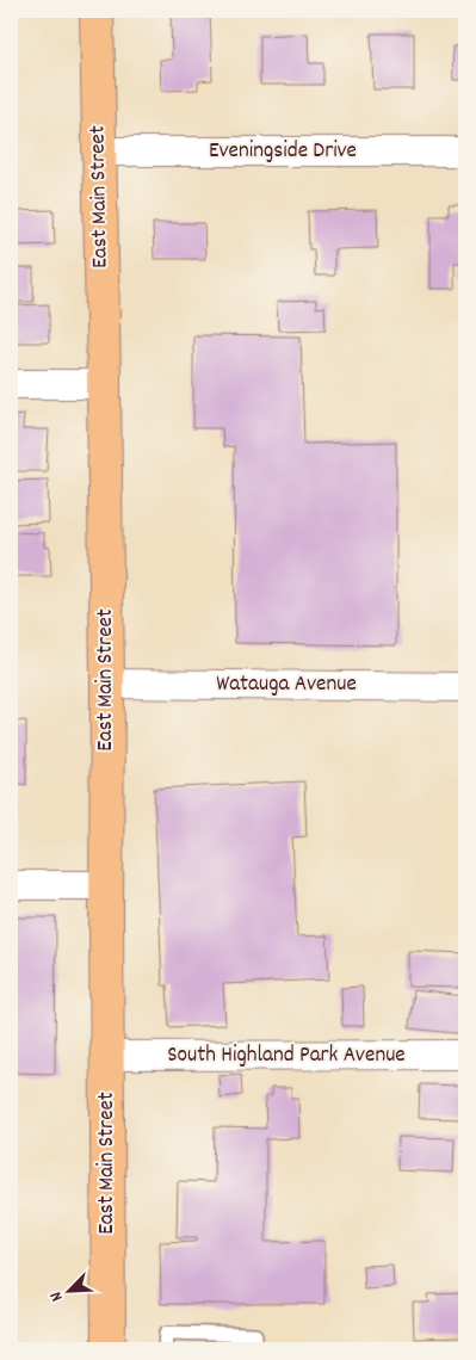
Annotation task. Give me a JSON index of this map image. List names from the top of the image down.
{
  "streets": {
    "main road": ["East Main Street"],
    "street": ["Eveningside Drive", "Watauga Avenue", "South Highland Park Avenue"]
  },
  "crossings": [
    ["Eveningside Drive", "East Main Street"],
    ["East Main Street", "Watauga Avenue"],
    ["East Main Street", "South Highland Park Avenue"]
  ],
  "north": "bottom left"
}
